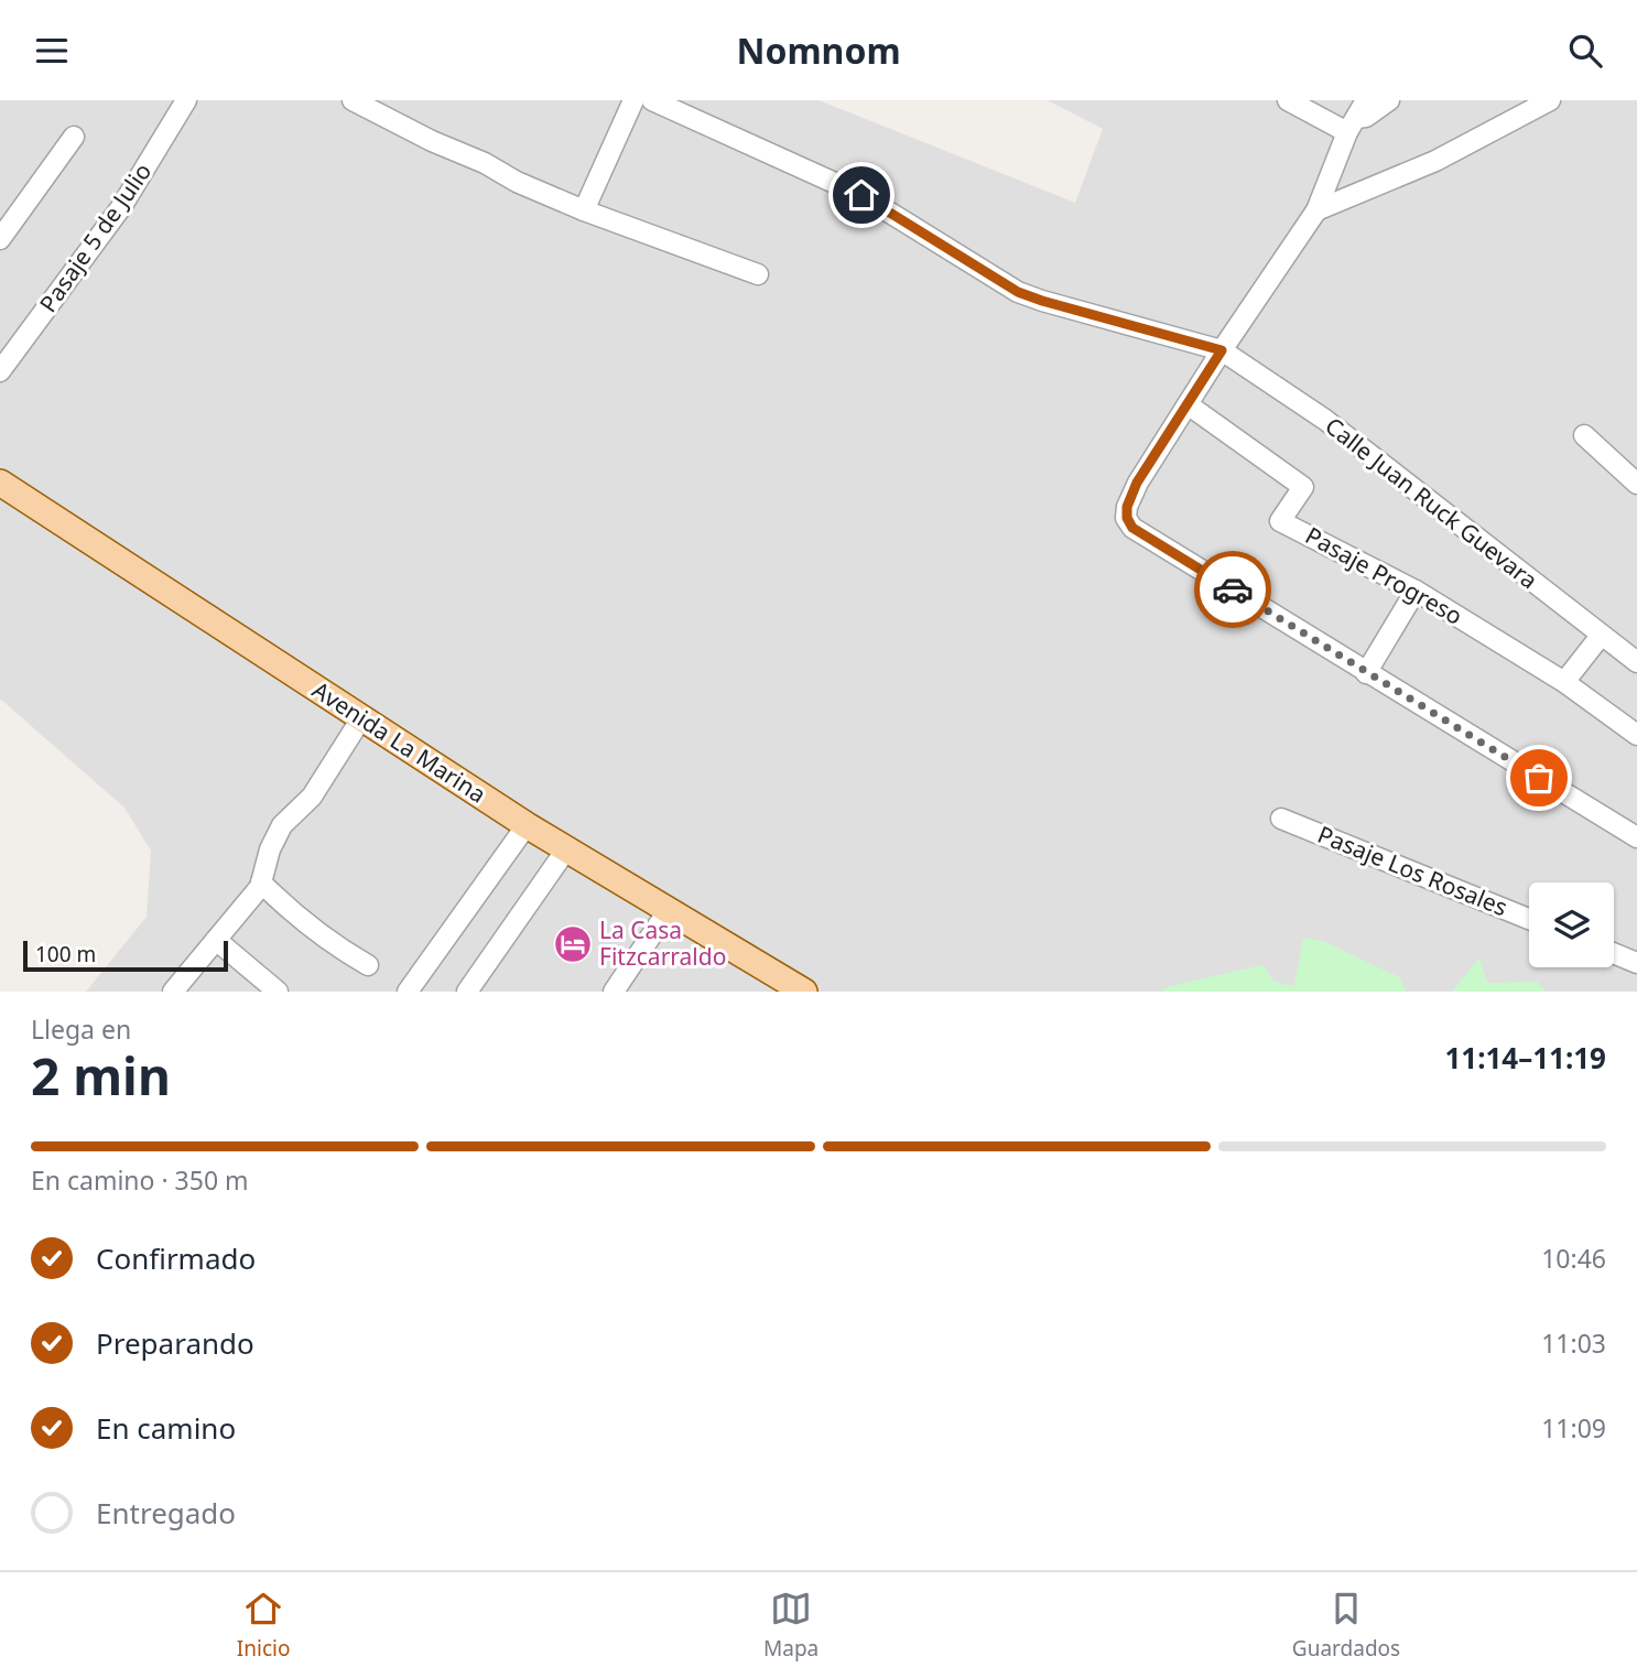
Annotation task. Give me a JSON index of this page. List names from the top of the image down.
{
  "streets": {
    "main road": ["Avenida La Marina"],
    "street": [
      "Pasaje 5 de Julio",
      "Calle Juan Ruck Guevara",
      "Pasaje Progreso",
      "Pasaje Los Rosales"
    ]
  },
  "places": {
    "hotel": ["La Casa Fitzcarraldo"]
  },
  "scale_bar": "100 m",
  "page": {
    "header": "Nomnom",
    "scale": "100 m",
    "heading": ["2 min", "Llega en", "11:14–11:19"],
    "bar": "En camino · 350 m",
    "list": [
      ["Confirmado", "10:46"],
      ["Preparando", "11:03"],
      ["En camino", "11:09"],
      "Entregado"
    ],
    "tabs": ["Inicio", "Mapa", "Guardados"]
  }
}
